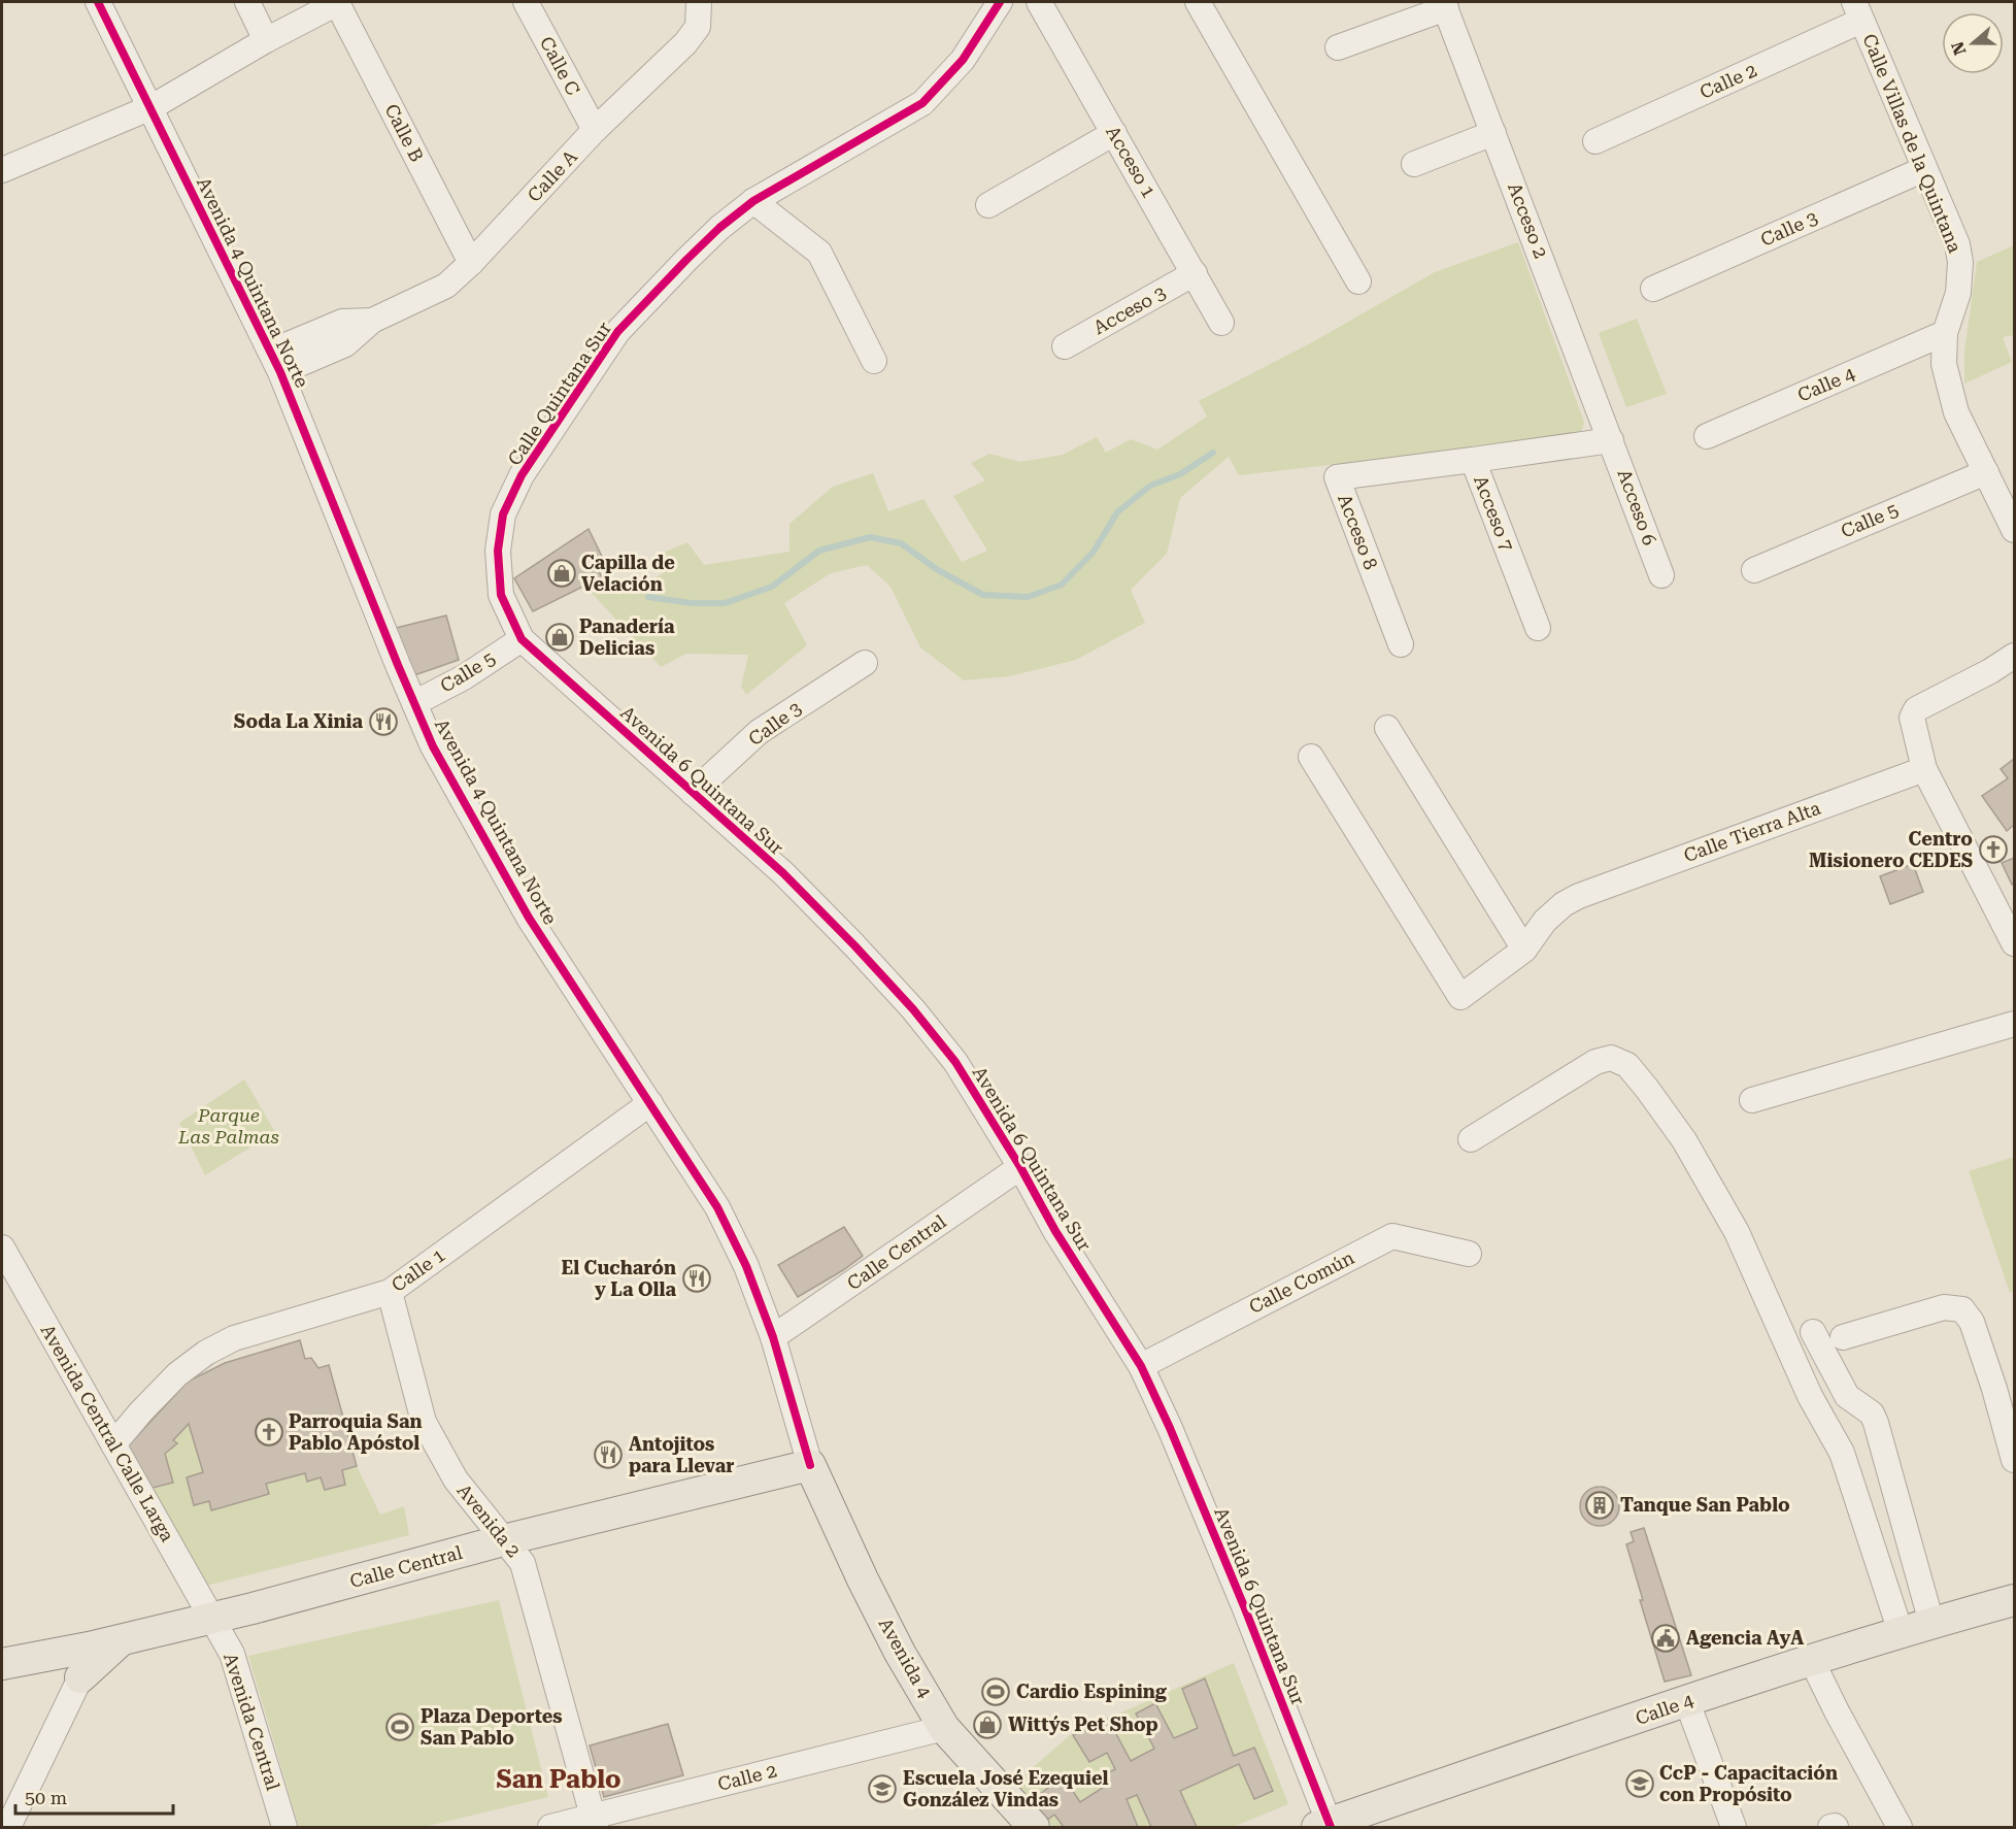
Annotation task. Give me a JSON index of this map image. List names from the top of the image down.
{
  "streets": {
    "main road": ["Calle 4", "Calle Central", "Avenida 4"],
    "street": [
      "Calle C",
      "Calle 2",
      "Calle B",
      "Calle Villas de la Quintana",
      "Acceso 1",
      "Calle A",
      "Acceso 2",
      "Calle 3",
      "Avenida 4 Quintana Norte",
      "Acceso 3",
      "Calle Quintana Sur",
      "Acceso 6",
      "Acceso 7",
      "Calle 5",
      "Acceso 8",
      "Avenida 6 Quintana Sur",
      "Calle Tierra Alta",
      "Calle 1",
      "Calle Común",
      "Avenida Central Calle Larga",
      "Avenida 2",
      "Avenida Central"
    ]
  },
  "crossings": [
    ["Calle C", "Calle A"],
    ["Calle 2", "Calle Villas de la Quintana"],
    ["Calle 2", "Avenida 2"],
    ["Calle 2", "Avenida 4"],
    ["Calle B", "Calle A"],
    ["Calle Villas de la Quintana", "Calle 3"],
    ["Calle Villas de la Quintana", "Calle 4"],
    ["Calle Villas de la Quintana", "Calle 5"],
    ["Acceso 1", "Acceso 3"],
    ["Calle A", "Avenida 4 Quintana Norte"],
    ["Acceso 2", "Acceso 6"],
    ["Acceso 2", "Acceso 7"],
    ["Calle 3", "Avenida 6 Quintana Sur"],
    ["Avenida 4 Quintana Norte", "Calle 5"],
    ["Avenida 4 Quintana Norte", "Calle Central"],
    ["Avenida 4 Quintana Norte", "Calle 1"],
    ["Avenida 4 Quintana Norte", "Avenida 4"],
    ["Calle 4", "Avenida 6 Quintana Sur"],
    ["Calle Quintana Sur", "Calle 5"],
    ["Calle Quintana Sur", "Avenida 6 Quintana Sur"],
    ["Acceso 6", "Acceso 7"],
    ["Acceso 7", "Acceso 8"],
    ["Calle 5", "Avenida 6 Quintana Sur"],
    ["Avenida 6 Quintana Sur", "Calle Central"],
    ["Avenida 6 Quintana Sur", "Calle Común"],
    ["Calle Central", "Avenida Central Calle Larga"],
    ["Calle Central", "Avenida 2"],
    ["Calle Central", "Avenida 4"],
    ["Calle Central", "Avenida Central"],
    ["Calle 1", "Avenida Central Calle Larga"],
    ["Calle 1", "Avenida 2"],
    ["Avenida Central Calle Larga", "Avenida Central"]
  ],
  "districts": ["San Pablo"],
  "parks": ["Parque Las Palmas"],
  "places": {
    "shop": ["Capilla de Velación", "Panadería Delicias", "Witty´s Pet Shop"],
    "restaurant": ["Soda La Xinia", "El Cucharón y La Olla", "Antojitos para Llevar"],
    "church": ["Centro Misionero CEDES", "Parroquia San Pablo Apóstol"],
    "building": ["Tanque San Pablo"],
    "public building": ["Agencia AyA"],
    "sports": ["Cardio Espining", "Plaza Deportes San Pablo"],
    "school or university": ["CcP - Capacitación con Propósito", "Escuela José Ezequiel González Vindas"]
  },
  "scale_bar": "50 m",
  "north": "left"
}
